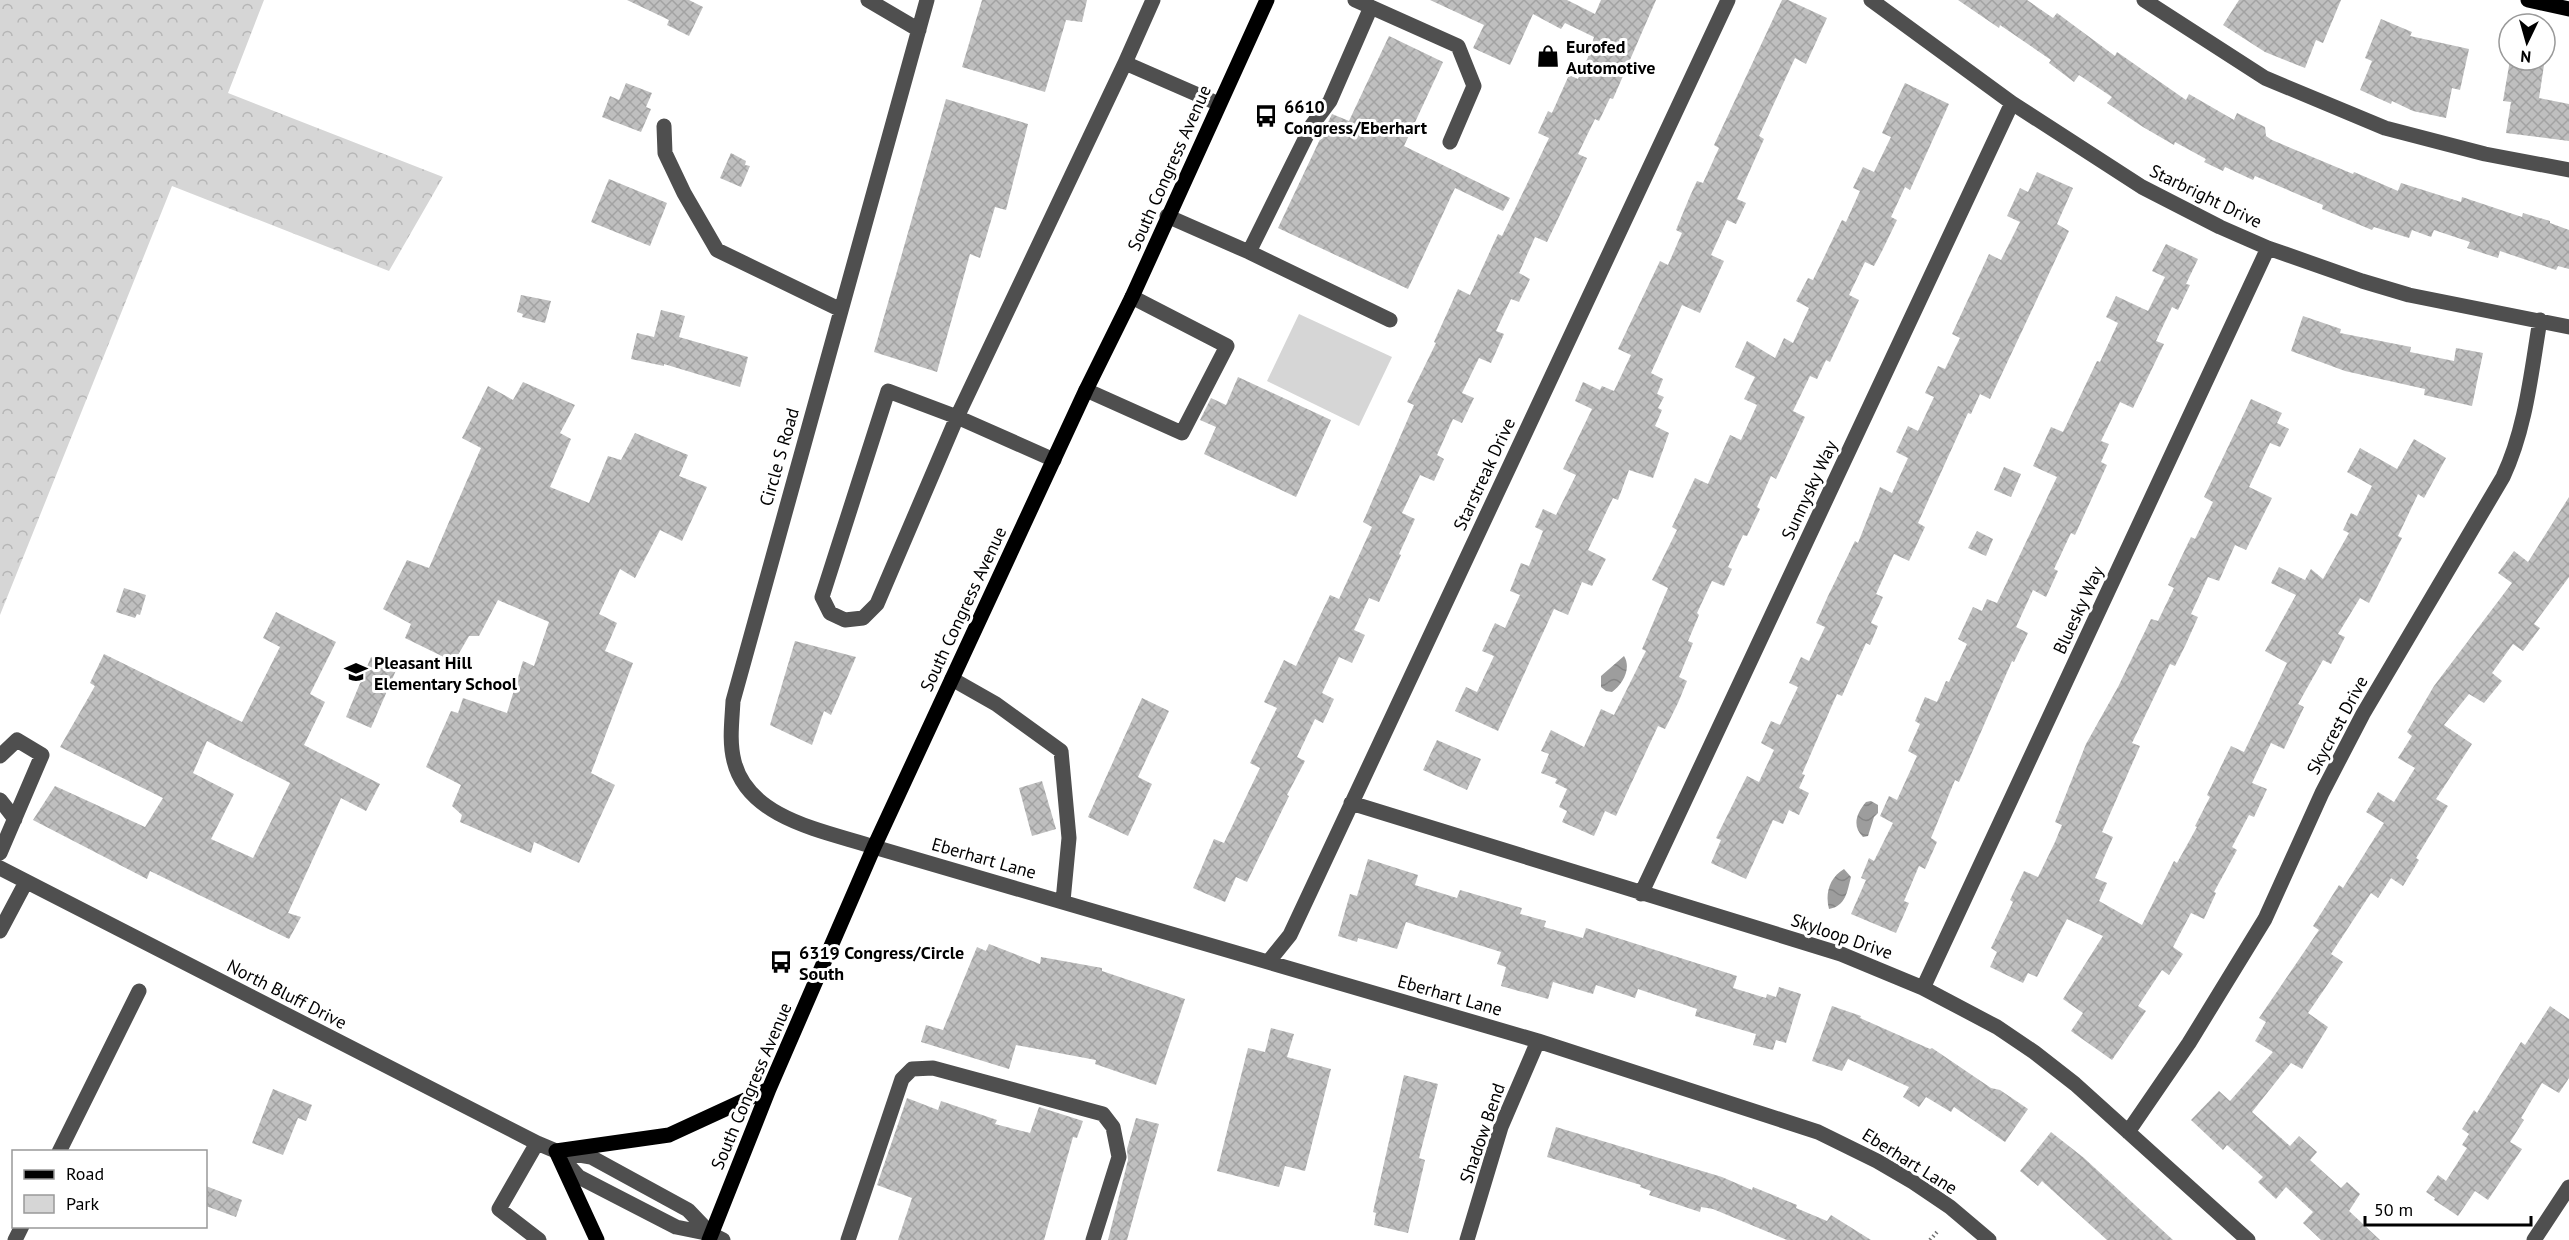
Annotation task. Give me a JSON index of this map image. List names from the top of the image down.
{
  "streets": {
    "main road": ["South Congress Avenue"],
    "street": [
      "Starbright Drive",
      "Circle S Road",
      "Starstreak Drive",
      "Sunnysky Way",
      "Bluesky Way",
      "Skycrest Drive",
      "Eberhart Lane",
      "Skyloop Drive",
      "North Bluff Drive",
      "Shadow Bend"
    ]
  },
  "crossings": [
    ["South Congress Avenue", "Circle S Road"],
    ["South Congress Avenue", "Eberhart Lane"],
    ["South Congress Avenue", "North Bluff Drive"],
    ["Starbright Drive", "Sunnysky Way"],
    ["Starbright Drive", "Bluesky Way"],
    ["Starbright Drive", "Skycrest Drive"],
    ["Circle S Road", "Eberhart Lane"],
    ["Starstreak Drive", "Eberhart Lane"],
    ["Starstreak Drive", "Skyloop Drive"],
    ["Sunnysky Way", "Skyloop Drive"],
    ["Bluesky Way", "Skyloop Drive"],
    ["Skycrest Drive", "Skyloop Drive"],
    ["Eberhart Lane", "Shadow Bend"]
  ],
  "places": {
    "shop": ["Eurofed Automotive"],
    "bus stop": ["6610 Congress/Eberhart", "6319 Congress/Circle South"],
    "school or university": ["Pleasant Hill Elementary School"]
  },
  "legend": ["Road", "Park"],
  "scale_bar": "50 m",
  "north": "bottom"
}
